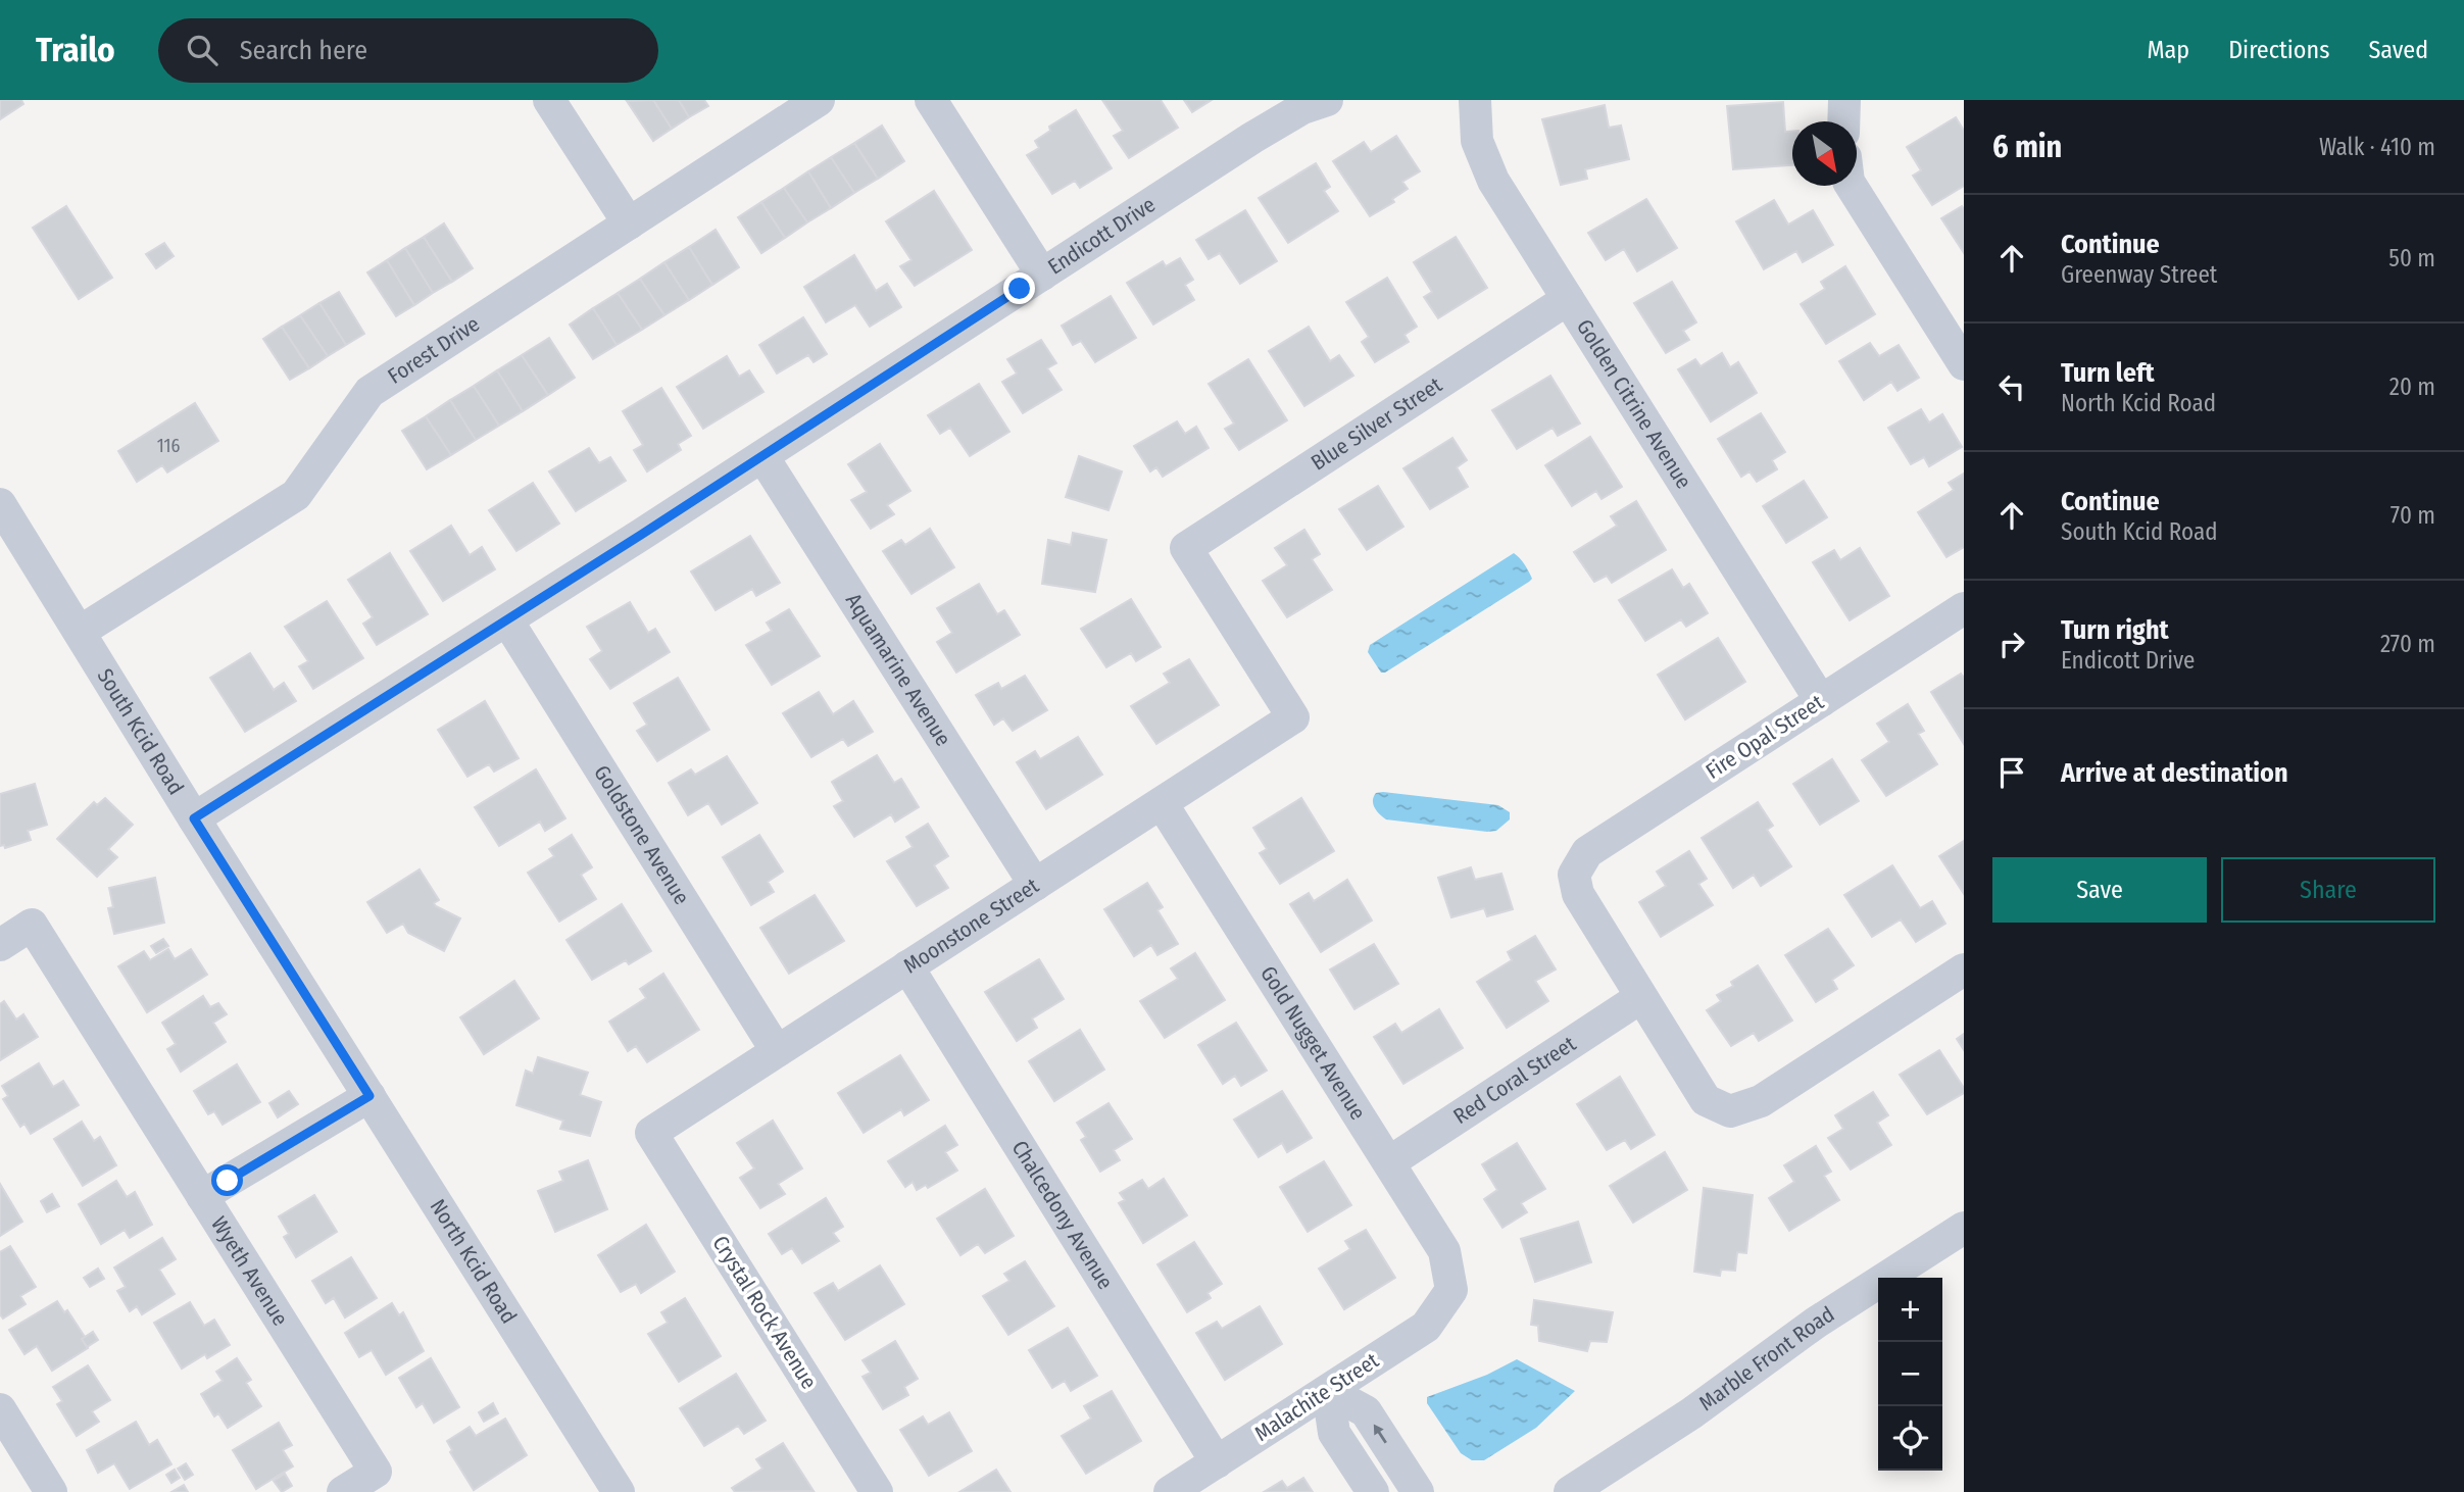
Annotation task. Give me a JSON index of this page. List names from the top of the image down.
{
  "streets": {
    "street": [
      "Endicott Drive",
      "Forest Drive",
      "Golden Citrine Avenue",
      "Blue Silver Street",
      "Aquamarine Avenue",
      "South Kcid Road",
      "Fire Opal Street",
      "Goldstone Avenue",
      "Moonstone Street",
      "Gold Nugget Avenue",
      "Red Coral Street",
      "Chalcedony Avenue",
      "North Kcid Road",
      "Wyeth Avenue",
      "Crystal Rock Avenue",
      "Marble Front Road",
      "Malachite Street"
    ]
  },
  "crossings": [
    ["Endicott Drive", "Aquamarine Avenue"],
    ["Endicott Drive", "South Kcid Road"],
    ["Endicott Drive", "Goldstone Avenue"],
    ["Forest Drive", "South Kcid Road"],
    ["Golden Citrine Avenue", "Blue Silver Street"],
    ["Golden Citrine Avenue", "Fire Opal Street"],
    ["Blue Silver Street", "Moonstone Street"],
    ["Aquamarine Avenue", "Moonstone Street"],
    ["South Kcid Road", "North Kcid Road"],
    ["Fire Opal Street", "Red Coral Street"],
    ["Goldstone Avenue", "Moonstone Street"],
    ["Moonstone Street", "Gold Nugget Avenue"],
    ["Moonstone Street", "Chalcedony Avenue"],
    ["Moonstone Street", "Crystal Rock Avenue"],
    ["Gold Nugget Avenue", "Red Coral Street"],
    ["Gold Nugget Avenue", "Malachite Street"],
    ["Chalcedony Avenue", "Malachite Street"]
  ],
  "house_numbers": ["116"],
  "north": "bottom right",
  "page": {
    "header": "Trailo",
    "search": "Search here",
    "nav": ["Map", "Directions", "Saved"],
    "heading": ["6 min", "Walk · 410 m"],
    "list": [
      ["Continue", "Greenway Street", "50 m"],
      ["Turn left", "North Kcid Road", "20 m"],
      ["Continue", "South Kcid Road", "70 m"],
      ["Turn right", "Endicott Drive", "270 m"],
      "Arrive at destination"
    ],
    "buttons": ["Save", "Share"],
    "map_buttons": ["+", "−"]
  }
}
